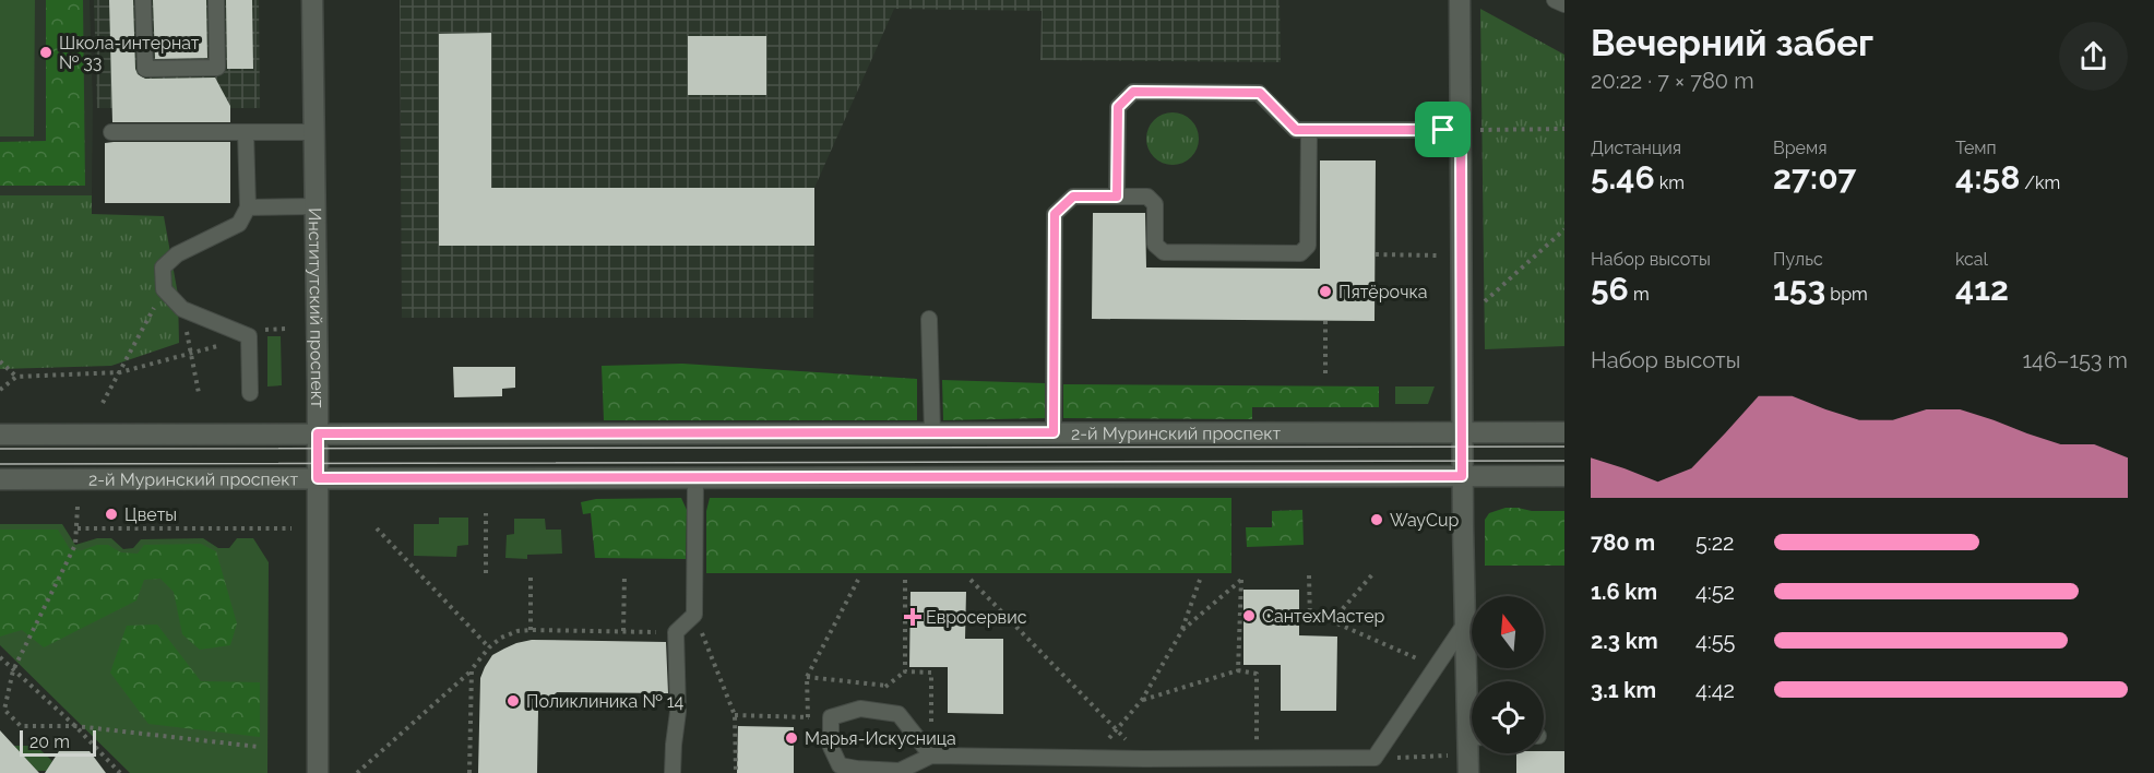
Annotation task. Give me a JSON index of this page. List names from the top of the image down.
{
  "streets": {
    "main road": ["Институтский проспект", "2-й Муринский проспект"]
  },
  "crossings": [
    ["Институтский проспект", "2-й Муринский проспект"]
  ],
  "places": {
    "other": [
      "Школа-интернат № 33",
      "Пятёрочка",
      "Цветы",
      "WayCup",
      "СантехМастер",
      "Поликлиника № 14",
      "Марья-Искусница"
    ],
    "health": ["Евросервис"]
  },
  "scale_bar": "20 m",
  "north": "top",
  "page": {
    "heading": ["Вечерний забег", "20:22 · 7 × 780 m"],
    "stats": [
      ["Дистанция", "5.46 km"],
      ["Время", "27:07"],
      ["Темп", "4:58 /km"],
      ["Набор высоты", "56 m"],
      ["Пульс", "153 bpm"],
      ["kcal", "412"]
    ],
    "chart": ["Набор высоты", "146–153 m"],
    "list": [
      {
        "name": "780 m",
        "note": "5:22"
      },
      {
        "name": "1.6 km",
        "note": "4:52"
      },
      {
        "name": "2.3 km",
        "note": "4:55"
      },
      {
        "name": "3.1 km",
        "note": "4:42"
      }
    ],
    "scale": "20 m"
  }
}
